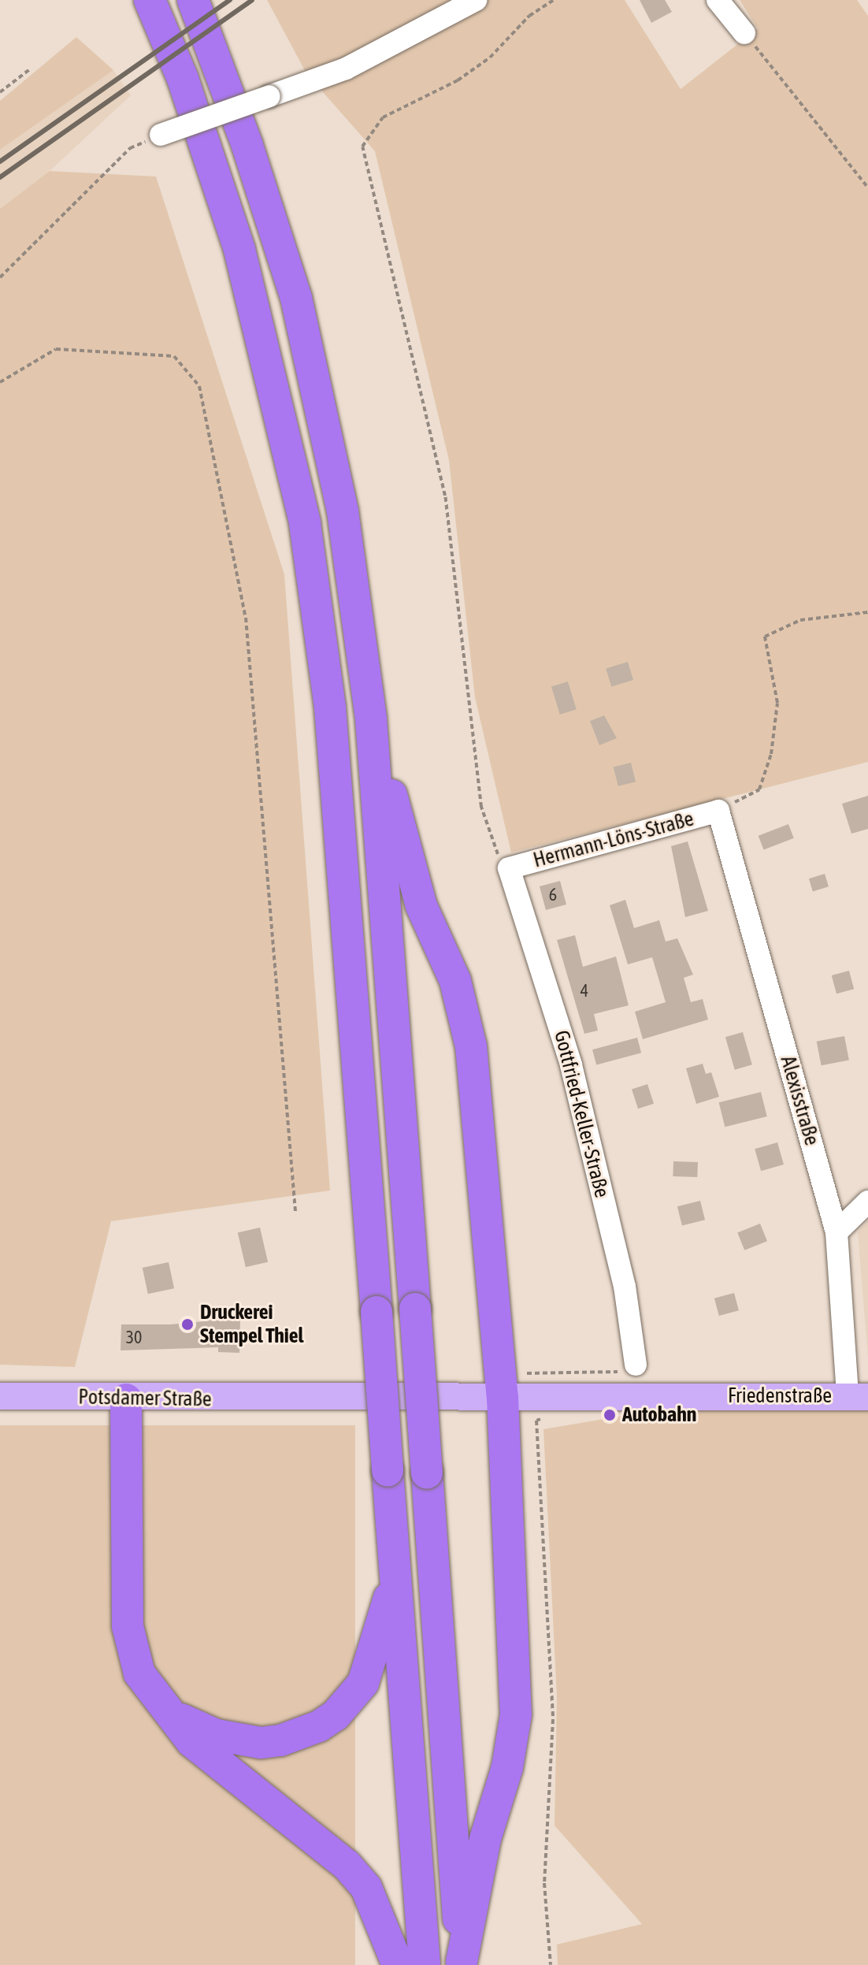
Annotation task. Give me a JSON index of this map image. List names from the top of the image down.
{
  "streets": {
    "main road": ["Friedenstraße", "Potsdamer Straße"],
    "street": ["Hermann-Löns-Straße", "Alexisstraße", "Gottfried-Keller-Straße"]
  },
  "crossings": [
    ["Hermann-Löns-Straße", "Alexisstraße"],
    ["Hermann-Löns-Straße", "Gottfried-Keller-Straße"],
    ["Alexisstraße", "Friedenstraße"],
    ["Friedenstraße", "Potsdamer Straße"]
  ],
  "places": ["Druckerei Stempel Thiel", "Autobahn"],
  "house_numbers": ["6", "4", "30"]
}
